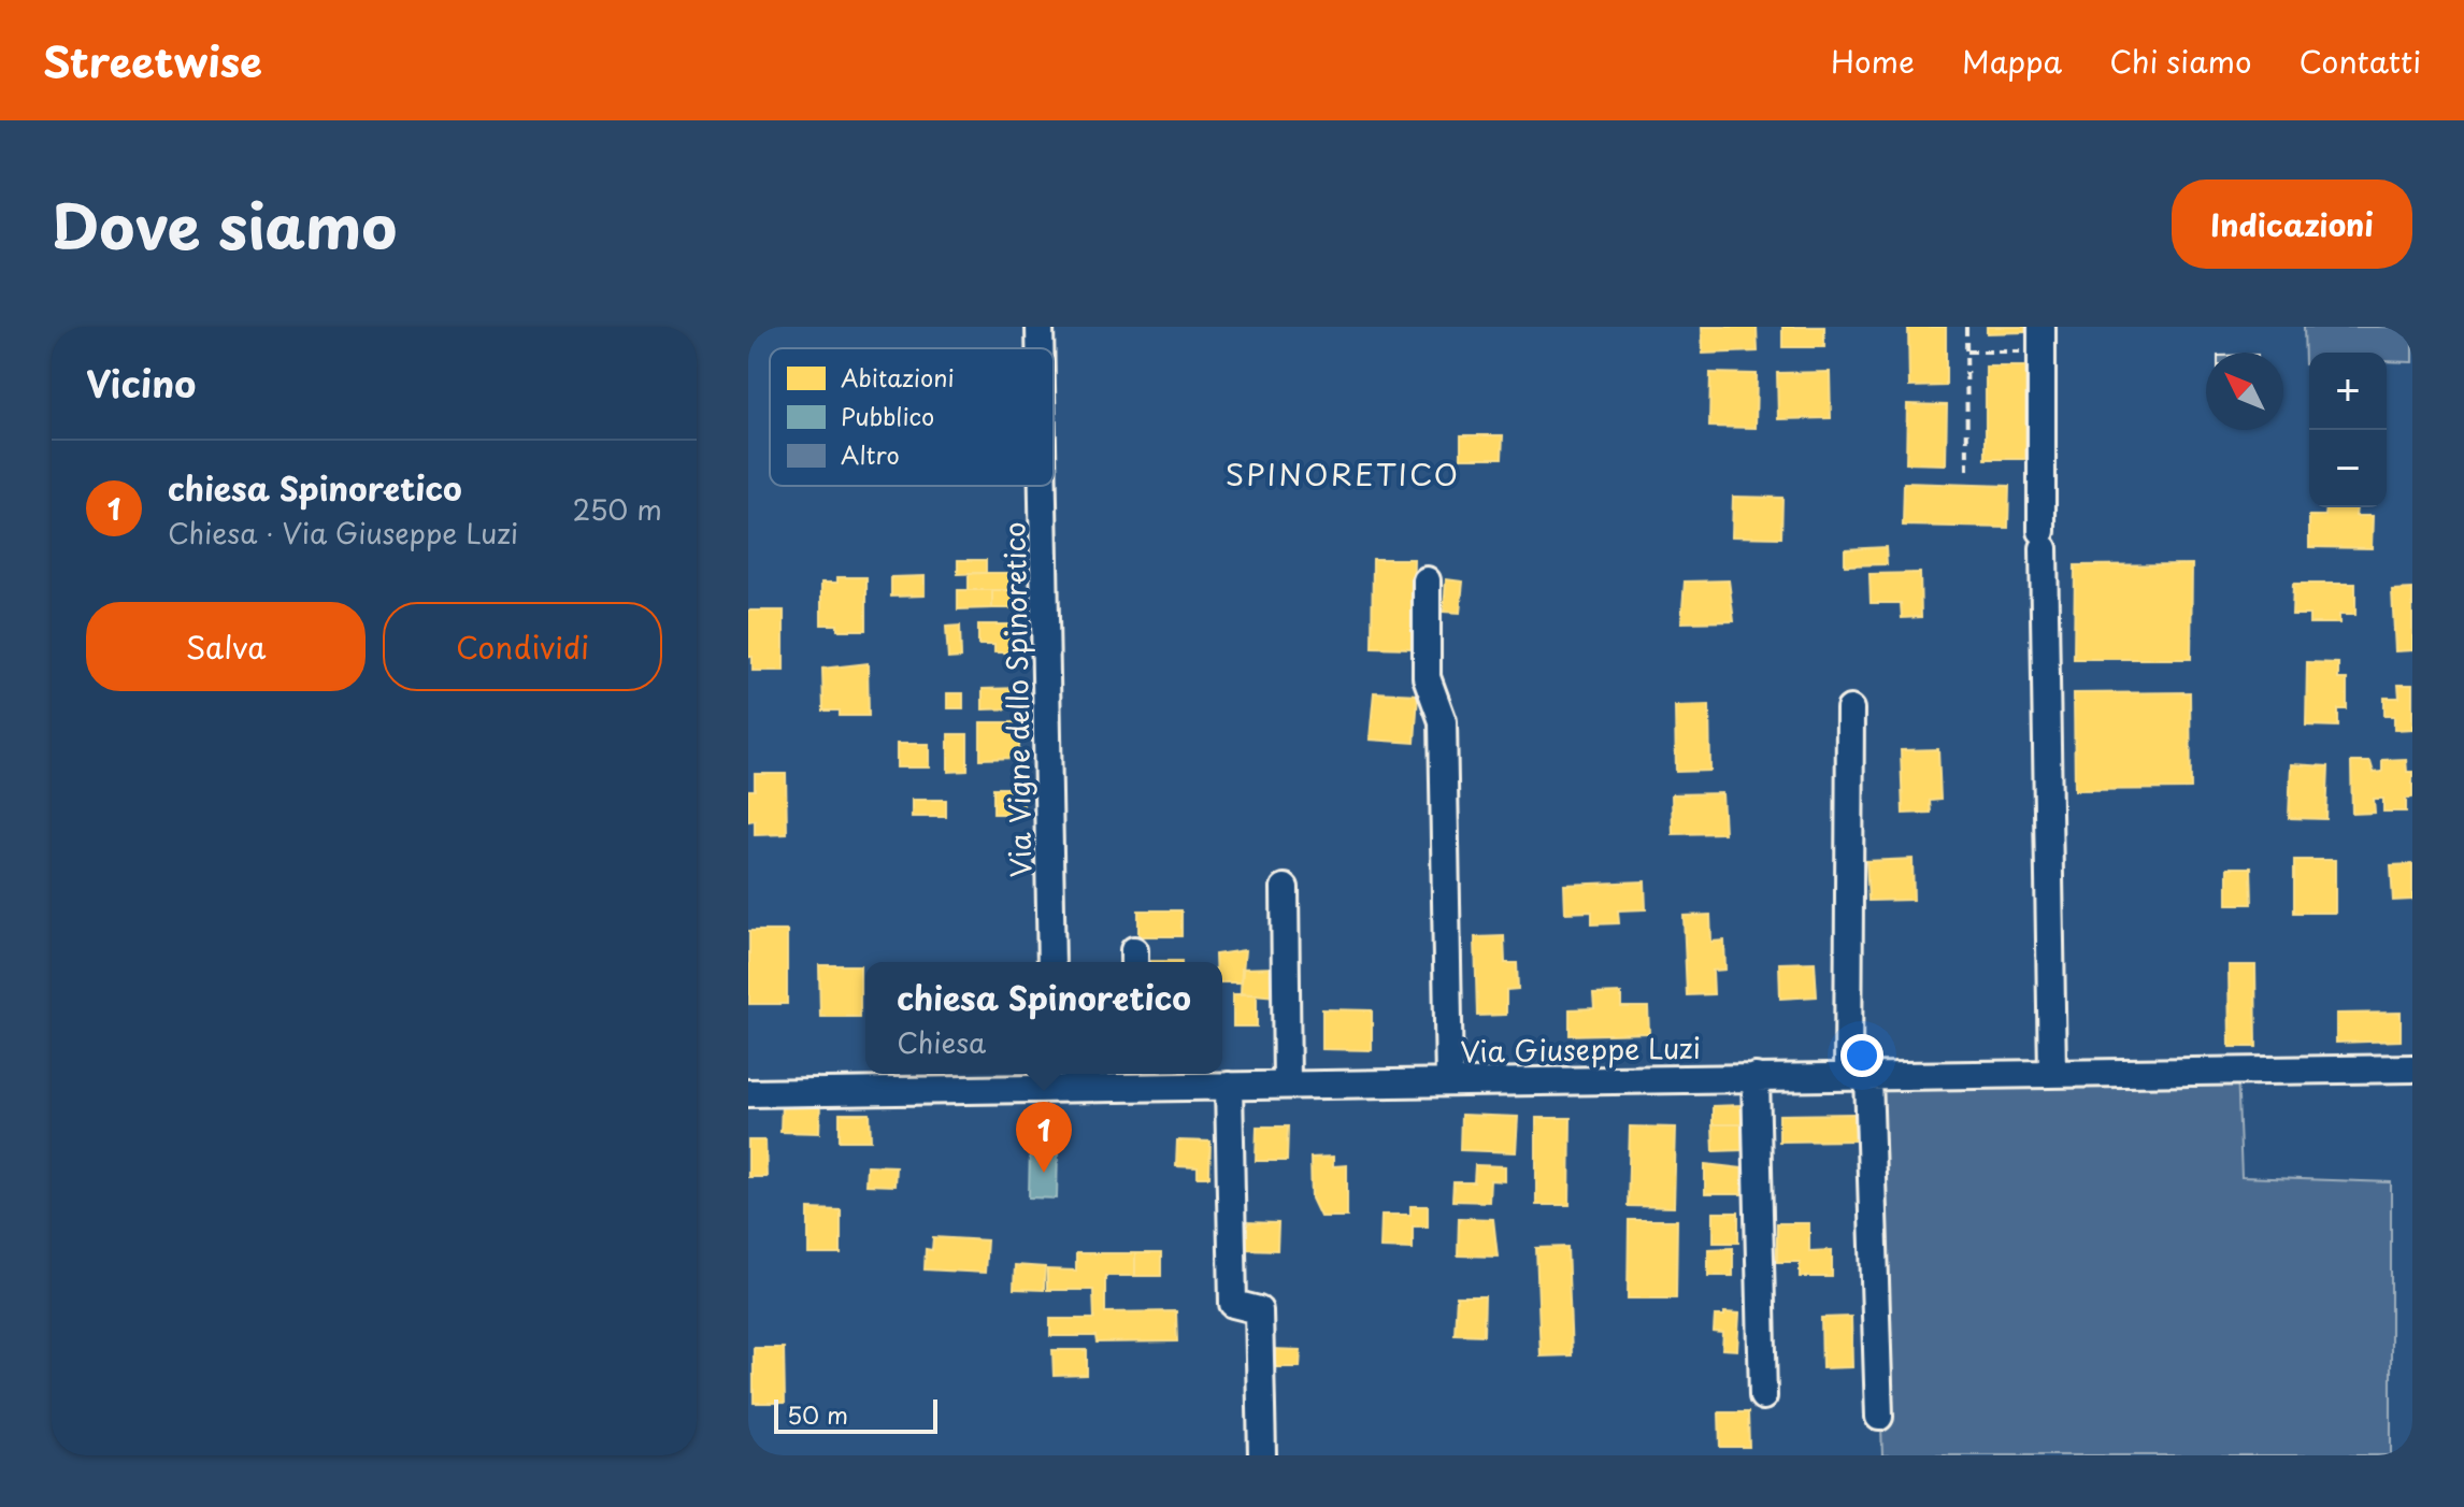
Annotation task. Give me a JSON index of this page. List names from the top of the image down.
{
  "streets": {
    "street": ["Via Vigne dello Spinoretico", "Via Giuseppe Luzi"]
  },
  "districts": ["SPINORETICO"],
  "legend": ["Abitazioni", "Pubblico", "Altro"],
  "scale_bar": "50 m",
  "north": "top left",
  "page": {
    "header": "Streetwise",
    "nav": [
      "Home",
      "Mappa",
      "Chi siamo",
      "Contatti"
    ],
    "title": "Dove siamo",
    "buttons": [
      "Indicazioni",
      ["Salva", "Condividi"]
    ],
    "heading": "Vicino",
    "map_buttons": ["+", "−"],
    "list": [
      {
        "mark": "1",
        "name": "chiesa Spinoretico",
        "note": "Chiesa · Via Giuseppe Luzi",
        "value": "250 m"
      }
    ],
    "popup": ["chiesa Spinoretico", "Chiesa"],
    "pins": "1",
    "scale": "50 m"
  }
}
